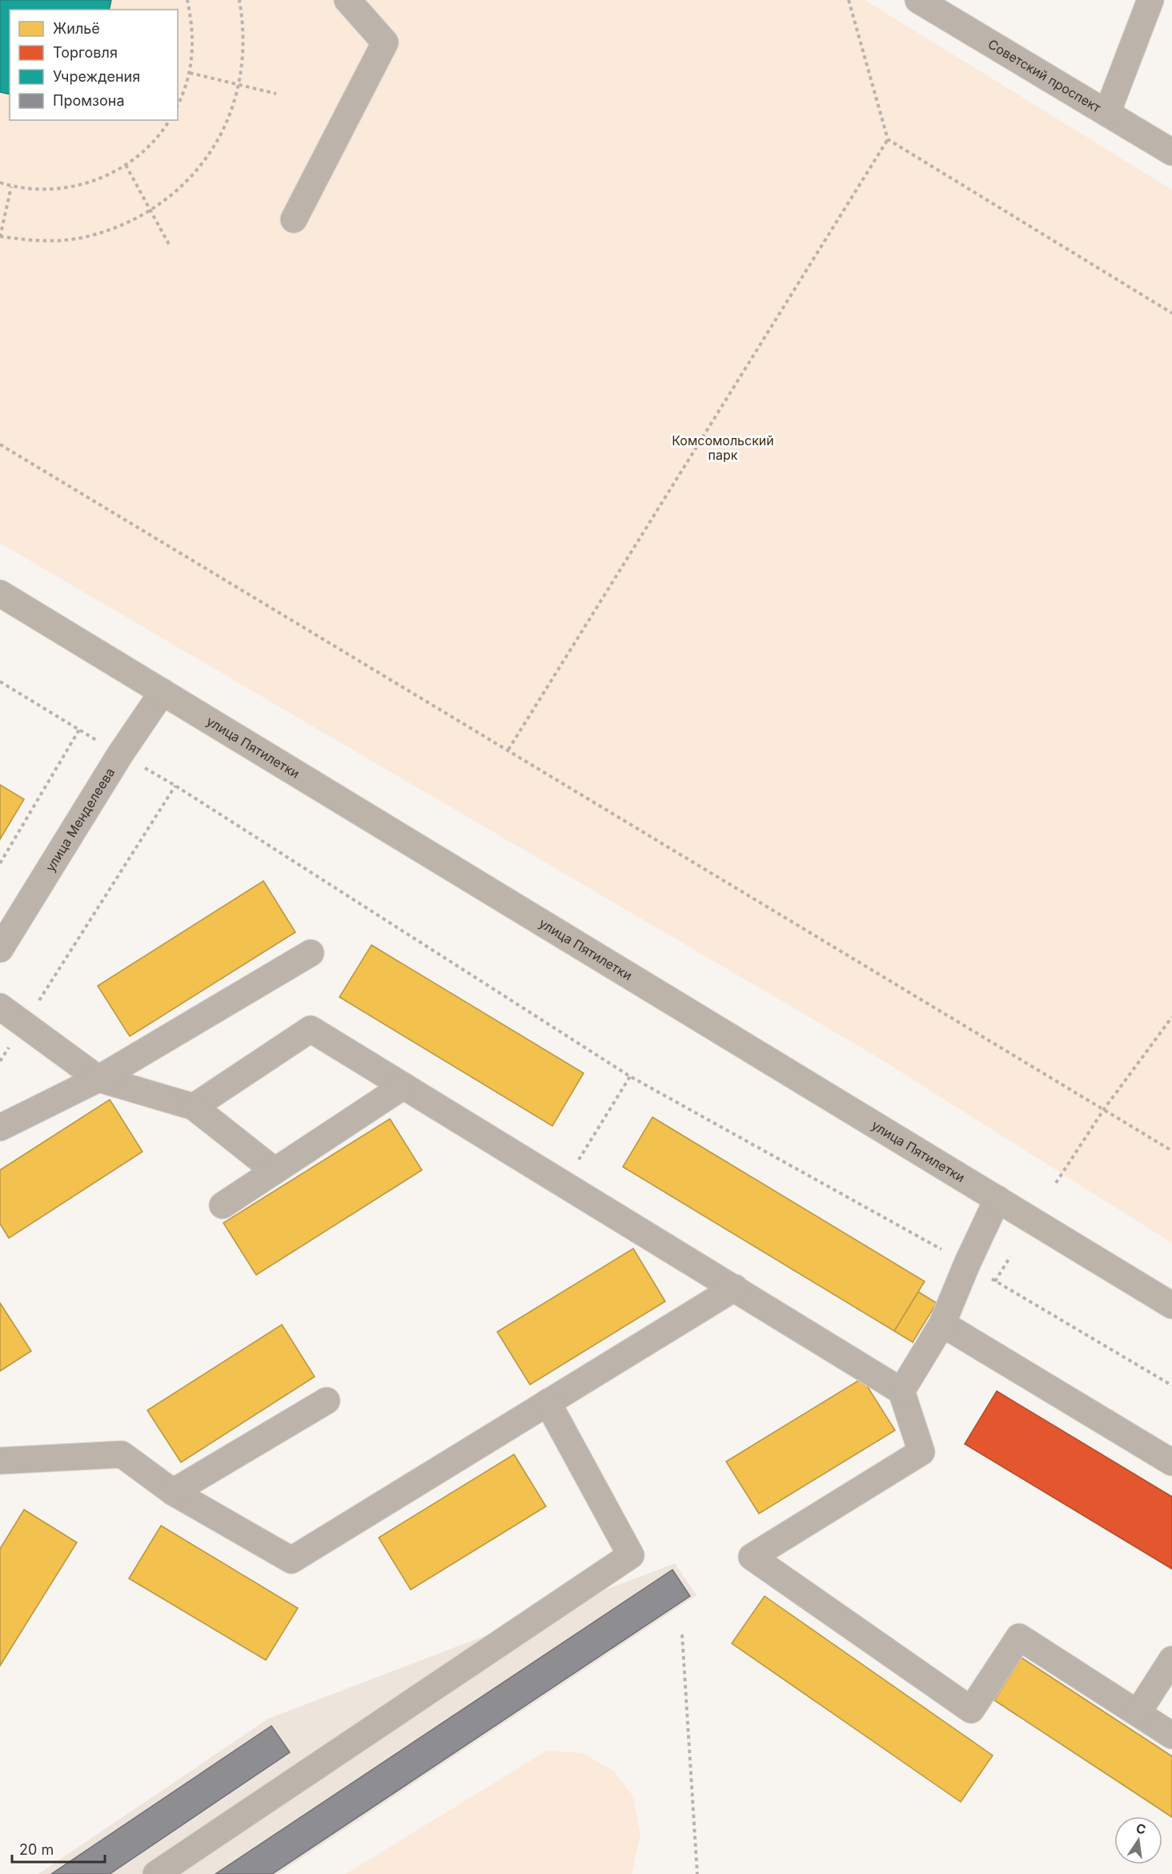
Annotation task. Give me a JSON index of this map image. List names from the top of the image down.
{
  "streets": {
    "main road": ["улица Пятилетки"],
    "street": ["Советский проспект", "улица Менделеева"]
  },
  "crossings": [
    ["улица Пятилетки", "улица Менделеева"]
  ],
  "parks": ["Комсомольский парк"],
  "legend": [
    "Жильё",
    "Торговля",
    "Учреждения",
    "Промзона"
  ],
  "scale_bar": "20 m",
  "north": "top"
}
